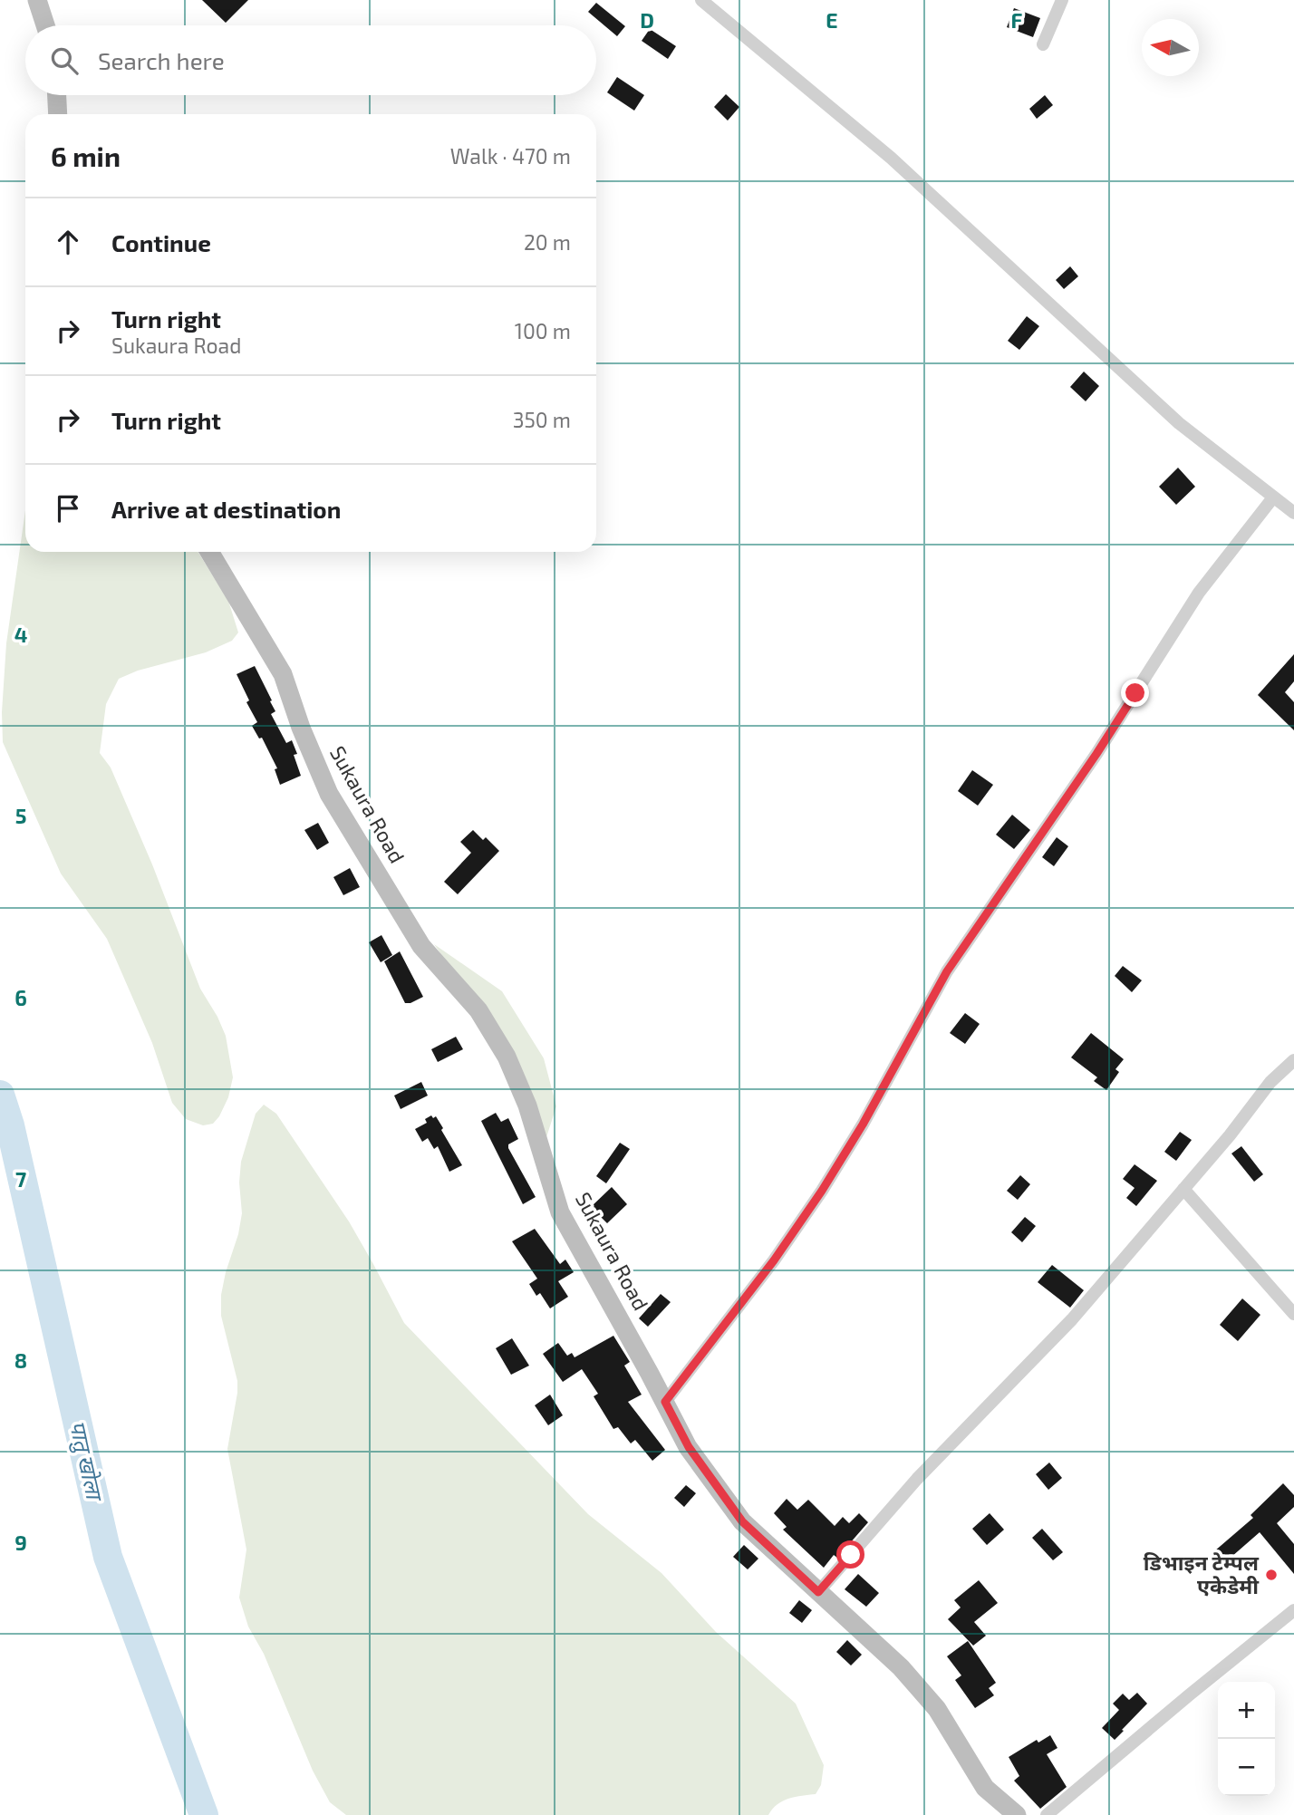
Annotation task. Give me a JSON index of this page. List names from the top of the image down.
{
  "streets": {
    "street": ["Sukaura Road"]
  },
  "water": ["पातु खोला"],
  "places": ["डिभाइन टेम्पल एकेडेमी"],
  "north": "left",
  "page": {
    "search": "Search here",
    "heading": ["6 min", "Walk · 470 m"],
    "list": [
      ["Continue", "20 m"],
      ["Turn right", "Sukaura Road", "100 m"],
      ["Turn right", "350 m"],
      "Arrive at destination"
    ],
    "map_buttons": ["+", "−"]
  },
  "grid": {
    "columns": ["D", "E", "F"],
    "rows": [
      "4",
      "5",
      "6",
      "7",
      "8",
      "9"
    ]
  }
}
